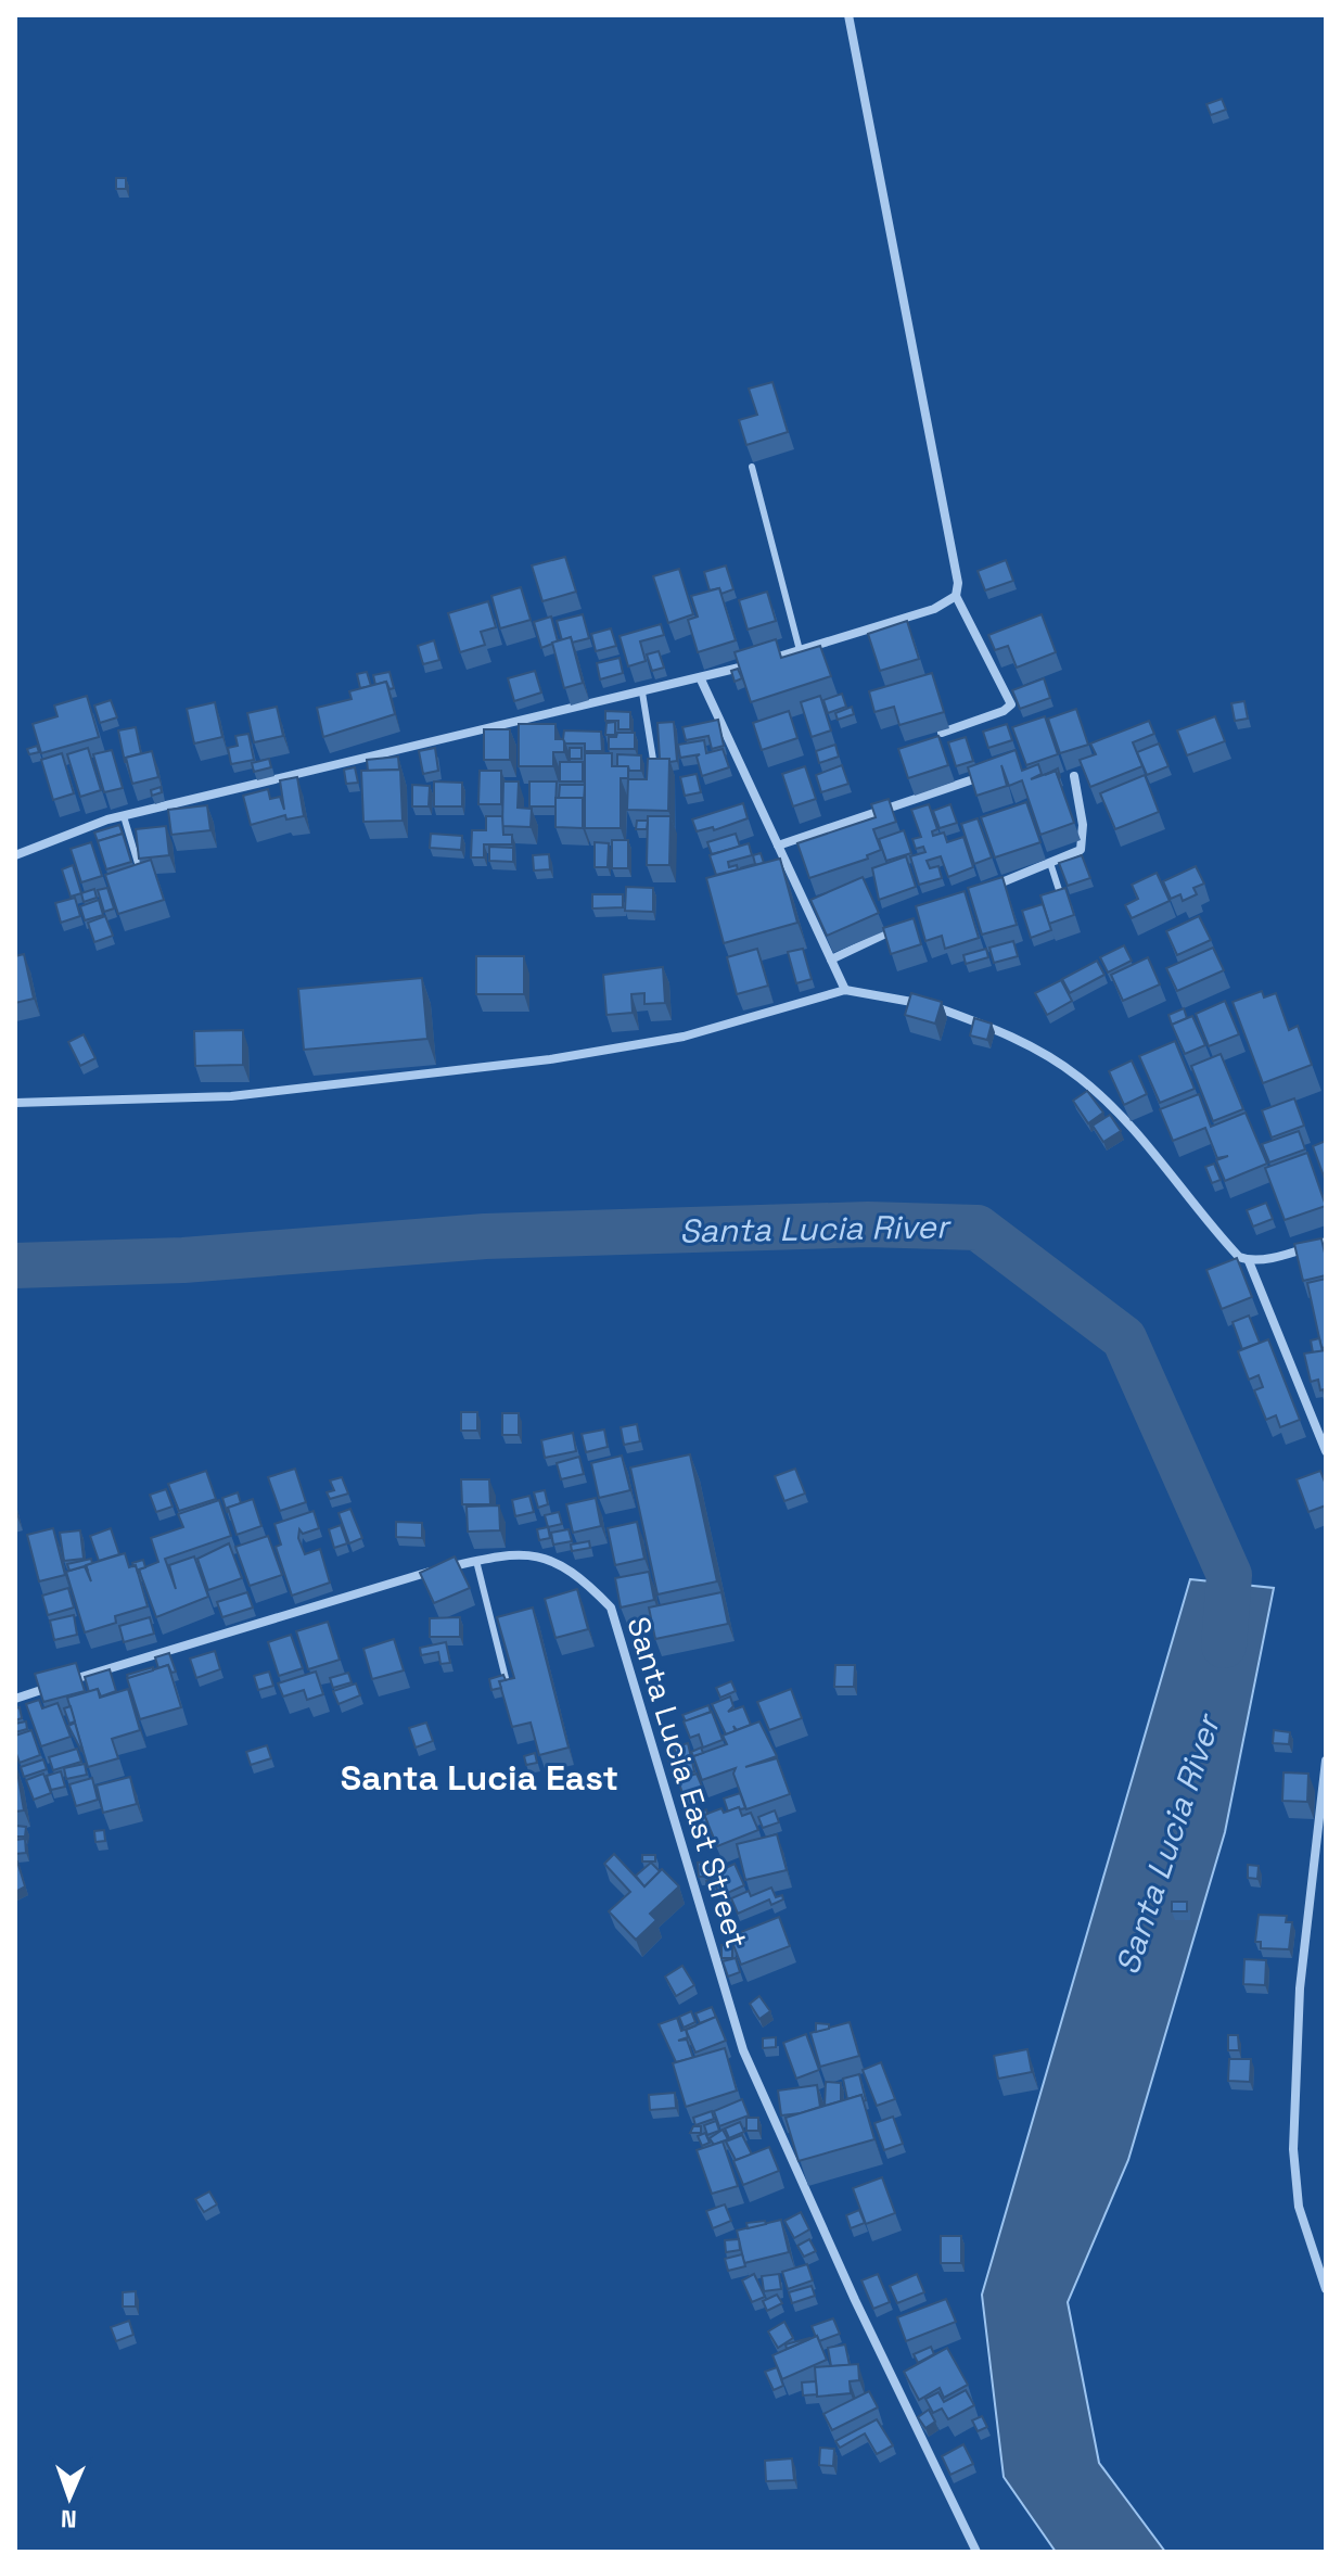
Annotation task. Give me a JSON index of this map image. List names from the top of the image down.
{
  "streets": {
    "street": ["Santa Lucia East Street"]
  },
  "districts": ["Santa Lucia East"],
  "water": ["Santa Lucia River"],
  "north": "bottom"
}
